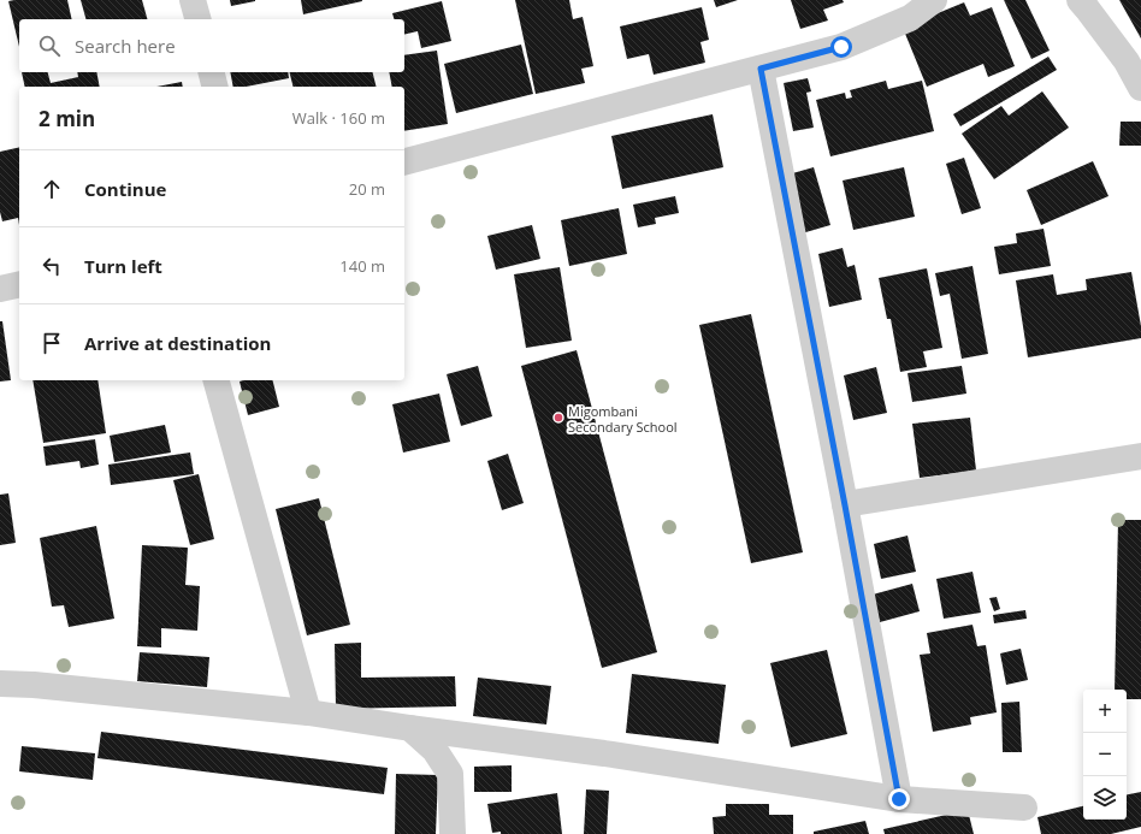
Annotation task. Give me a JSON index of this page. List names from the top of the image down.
{
  "places": ["Migombani Secondary School"],
  "page": {
    "search": "Search here",
    "heading": ["2 min", "Walk · 160 m"],
    "list": [
      ["Continue", "20 m"],
      ["Turn left", "140 m"],
      "Arrive at destination"
    ],
    "map_buttons": ["+", "−"]
  }
}
